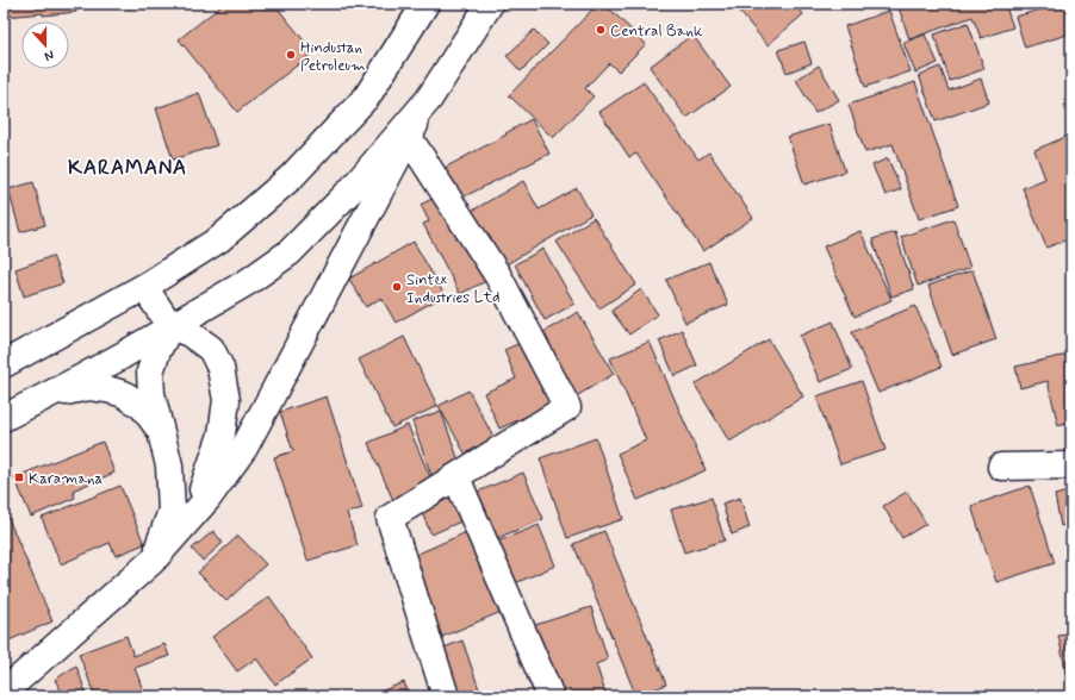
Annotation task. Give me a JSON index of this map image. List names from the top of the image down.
{
  "districts": ["KARAMANA"],
  "places": {
    "other": ["Central Bank", "Hindustan Petroleum", "Sintex Industries Ltd"],
    "transit": ["Karamana"]
  },
  "north": "bottom"
}
